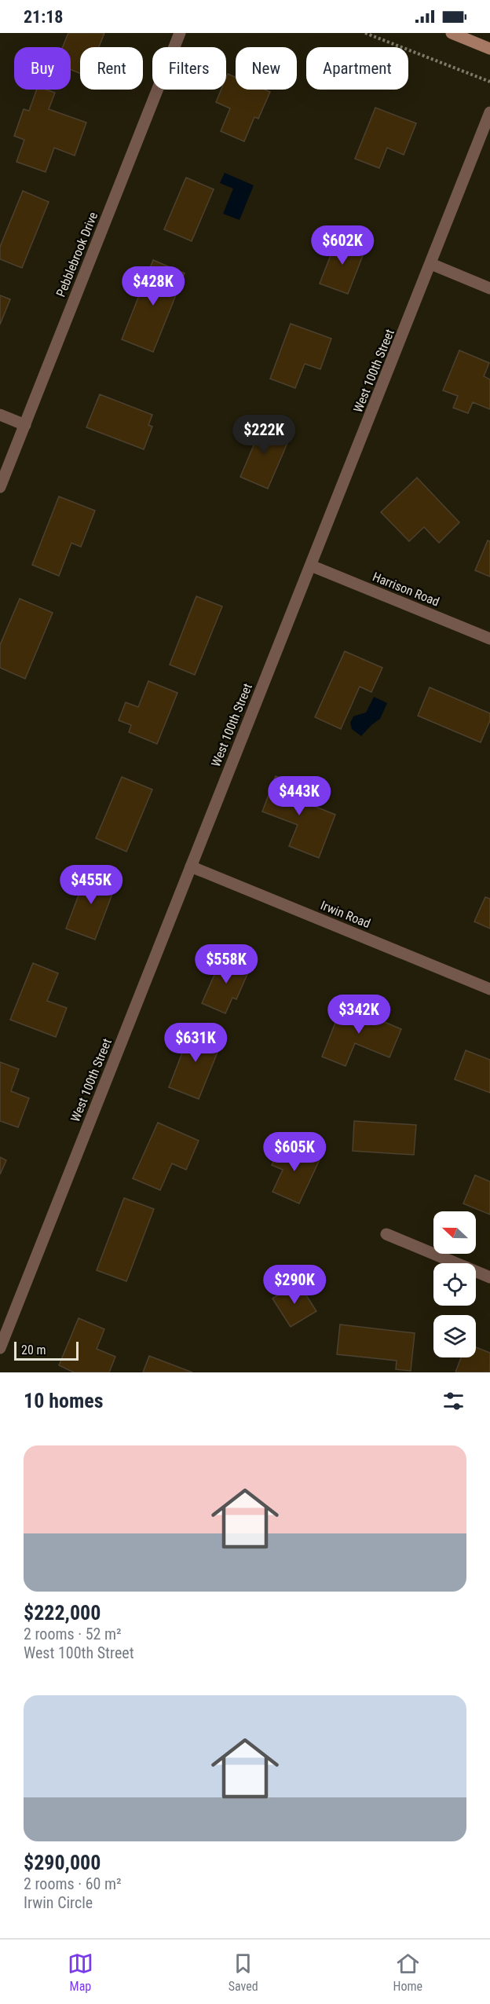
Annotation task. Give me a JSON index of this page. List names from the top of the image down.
{
  "streets": {
    "street": [
      "Pebblebrook Drive",
      "West 100th Street",
      "Harrison Road",
      "Irwin Road"
    ]
  },
  "crossings": [
    ["West 100th Street", "Harrison Road"],
    ["West 100th Street", "Irwin Road"]
  ],
  "scale_bar": "20 m",
  "north": "left",
  "page": {
    "status": "21:18",
    "chip": [
      "Buy",
      "Rent",
      "Filters",
      "New",
      "Apartment"
    ],
    "price": [
      "$602K",
      "$428K",
      "$222K",
      "$443K",
      "$455K",
      "$558K",
      "$342K",
      "$631K",
      "$605K",
      "$290K"
    ],
    "scale": "20 m",
    "heading": "10 homes",
    "list": [
      {
        "name": "$222,000",
        "note": "2 rooms · 52 m² · West 100th Street"
      },
      {
        "name": "$290,000",
        "note": "2 rooms · 60 m² · Irwin Circle"
      }
    ],
    "tabs": ["Map", "Saved", "Home"]
  }
}
